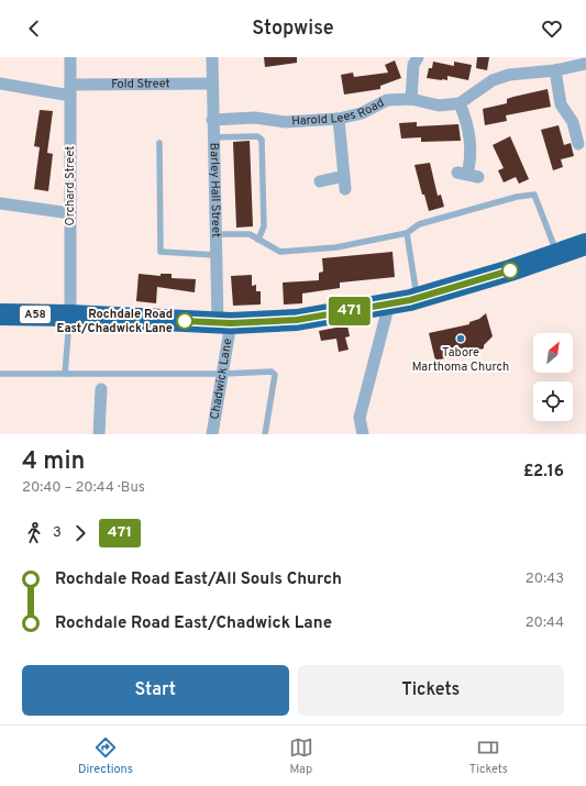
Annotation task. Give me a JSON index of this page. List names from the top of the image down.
{
  "streets": {
    "highway": ["A58"],
    "street": [
      "Fold Street",
      "Harold Lees Road",
      "Orchard Street",
      "Barley Hall Street",
      "Chadwick Lane"
    ]
  },
  "crossings": [
    ["Fold Street", "Orchard Street"],
    ["Fold Street", "Barley Hall Street"],
    ["Harold Lees Road", "Barley Hall Street"],
    ["Orchard Street", "A58"],
    ["Barley Hall Street", "A58"],
    ["Barley Hall Street", "Chadwick Lane"],
    ["A58", "Chadwick Lane"]
  ],
  "places": ["Rochdale Road East/Chadwick Lane", "Tabore Marthoma Church"],
  "lines": ["bus line 471"],
  "north": "top right",
  "page": {
    "header": "Stopwise",
    "on_map": "471",
    "heading": ["4 min", "20:40 – 20:44 · Bus", "£2.16"],
    "legs": ["3", "471"],
    "list": [
      {
        "name": "Rochdale Road East/All Souls Church",
        "value": "20:43"
      },
      {
        "name": "Rochdale Road East/Chadwick Lane",
        "value": "20:44"
      }
    ],
    "buttons": ["Start", "Tickets"],
    "tabs": ["Directions", "Map", "Tickets"]
  }
}
